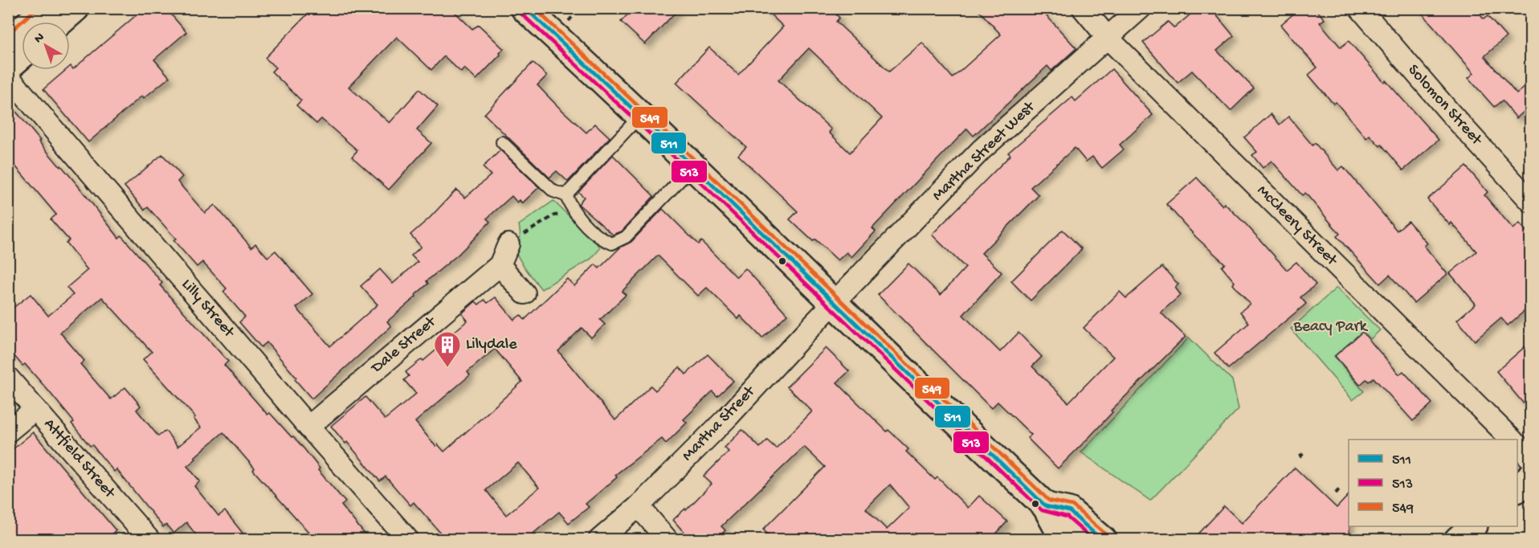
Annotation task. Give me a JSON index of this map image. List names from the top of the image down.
{
  "streets": {
    "street": [
      "Solomon Street",
      "Martha Street West",
      "McCleery Street",
      "Lilly Street",
      "Dale Street",
      "Martha Street",
      "Attfield Street"
    ]
  },
  "crossings": [
    ["Martha Street West", "McCleery Street"],
    ["Martha Street West", "Martha Street"],
    ["Lilly Street", "Dale Street"]
  ],
  "parks": ["Beacy Park"],
  "places": {
    "building": ["Lilydale"]
  },
  "lines": ["transit line 511", "transit line 549", "transit line 513"],
  "legend": ["511", "513", "549"],
  "north": "top left"
}
